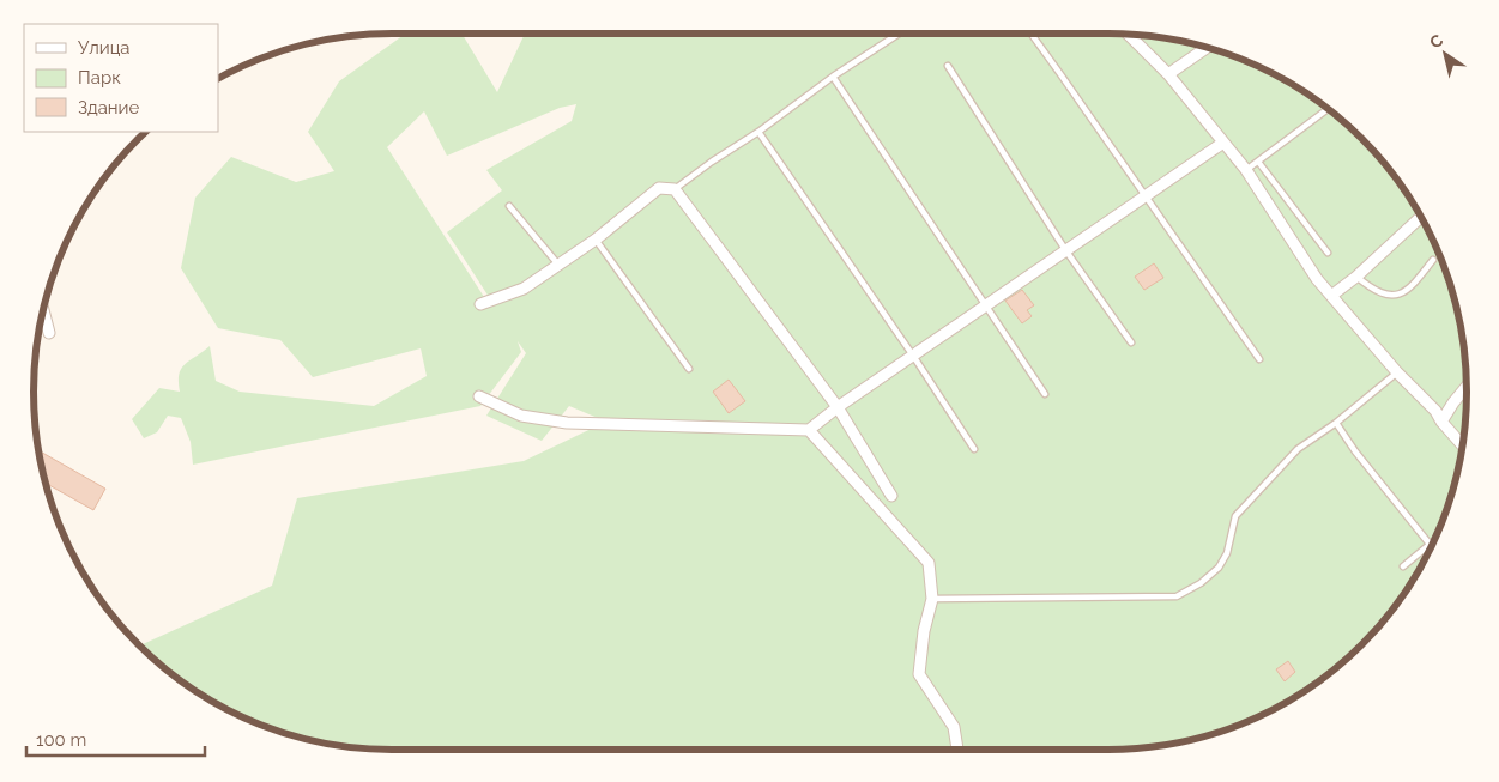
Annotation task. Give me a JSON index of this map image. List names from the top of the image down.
{
  "legend": ["Улица", "Парк", "Здание"],
  "scale_bar": "100 m",
  "north": "top left"
}
